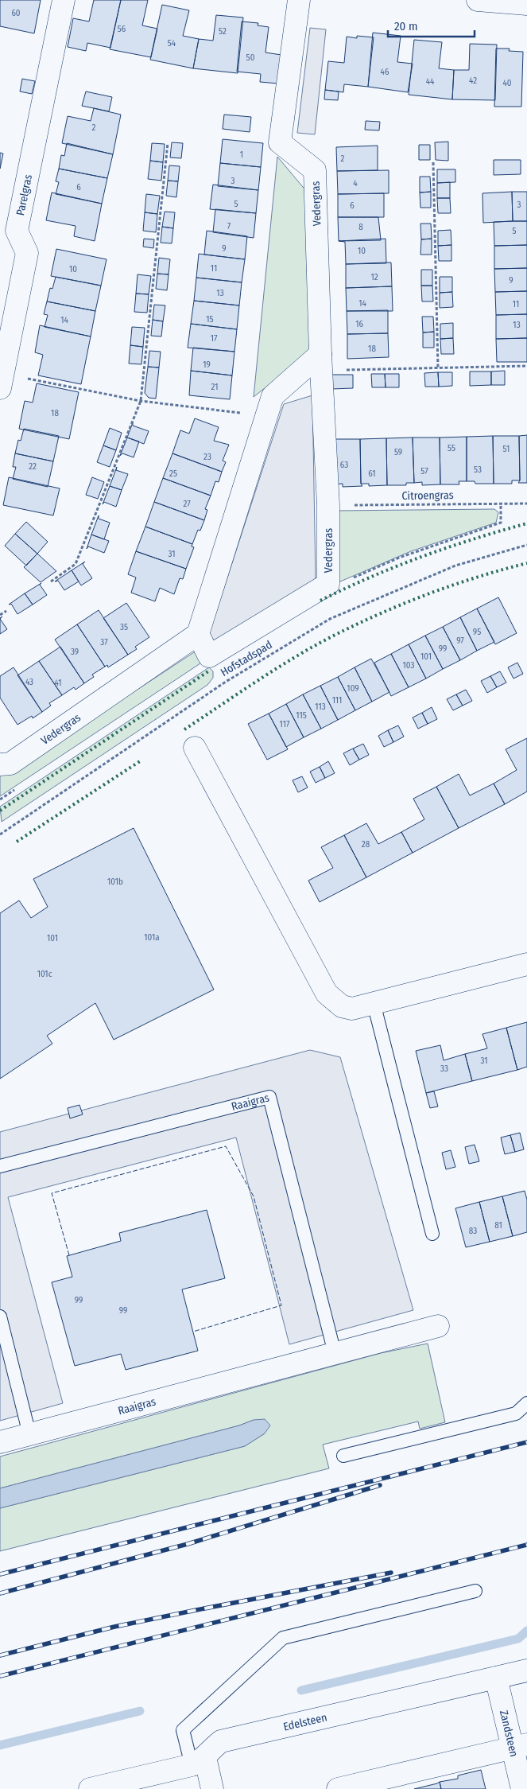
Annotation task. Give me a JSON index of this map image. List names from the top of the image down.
{
  "streets": {
    "street": [
      "Parelgras",
      "Vedergras",
      "Raaigras",
      "Edelsteen",
      "Zandsteen"
    ],
    "path": ["Citroengras", "Hofstadspad"]
  },
  "crossings": [
    ["Vedergras", "Citroengras"],
    ["Edelsteen", "Zandsteen"]
  ],
  "house_numbers": [
    "60",
    "56",
    "52",
    "54",
    "50",
    "46",
    "42",
    "44",
    "40",
    "2",
    "1",
    "2",
    "3",
    "4",
    "6",
    "5",
    "3",
    "6",
    "7",
    "8",
    "5",
    "9",
    "10",
    "11",
    "10",
    "12",
    "9",
    "13",
    "14",
    "11",
    "15",
    "14",
    "16",
    "13",
    "17",
    "18",
    "19",
    "21",
    "18",
    "55",
    "51",
    "59",
    "23",
    "63",
    "22",
    "53",
    "57",
    "25",
    "61",
    "27",
    "31",
    "35",
    "95",
    "97",
    "37",
    "99",
    "39",
    "101",
    "103",
    "43",
    "41",
    "109",
    "111",
    "113",
    "115",
    "117",
    "28",
    "101b",
    "101a",
    "101",
    "101c",
    "31",
    "33",
    "81",
    "83",
    "99",
    "99"
  ],
  "scale_bar": "20 m"
}
